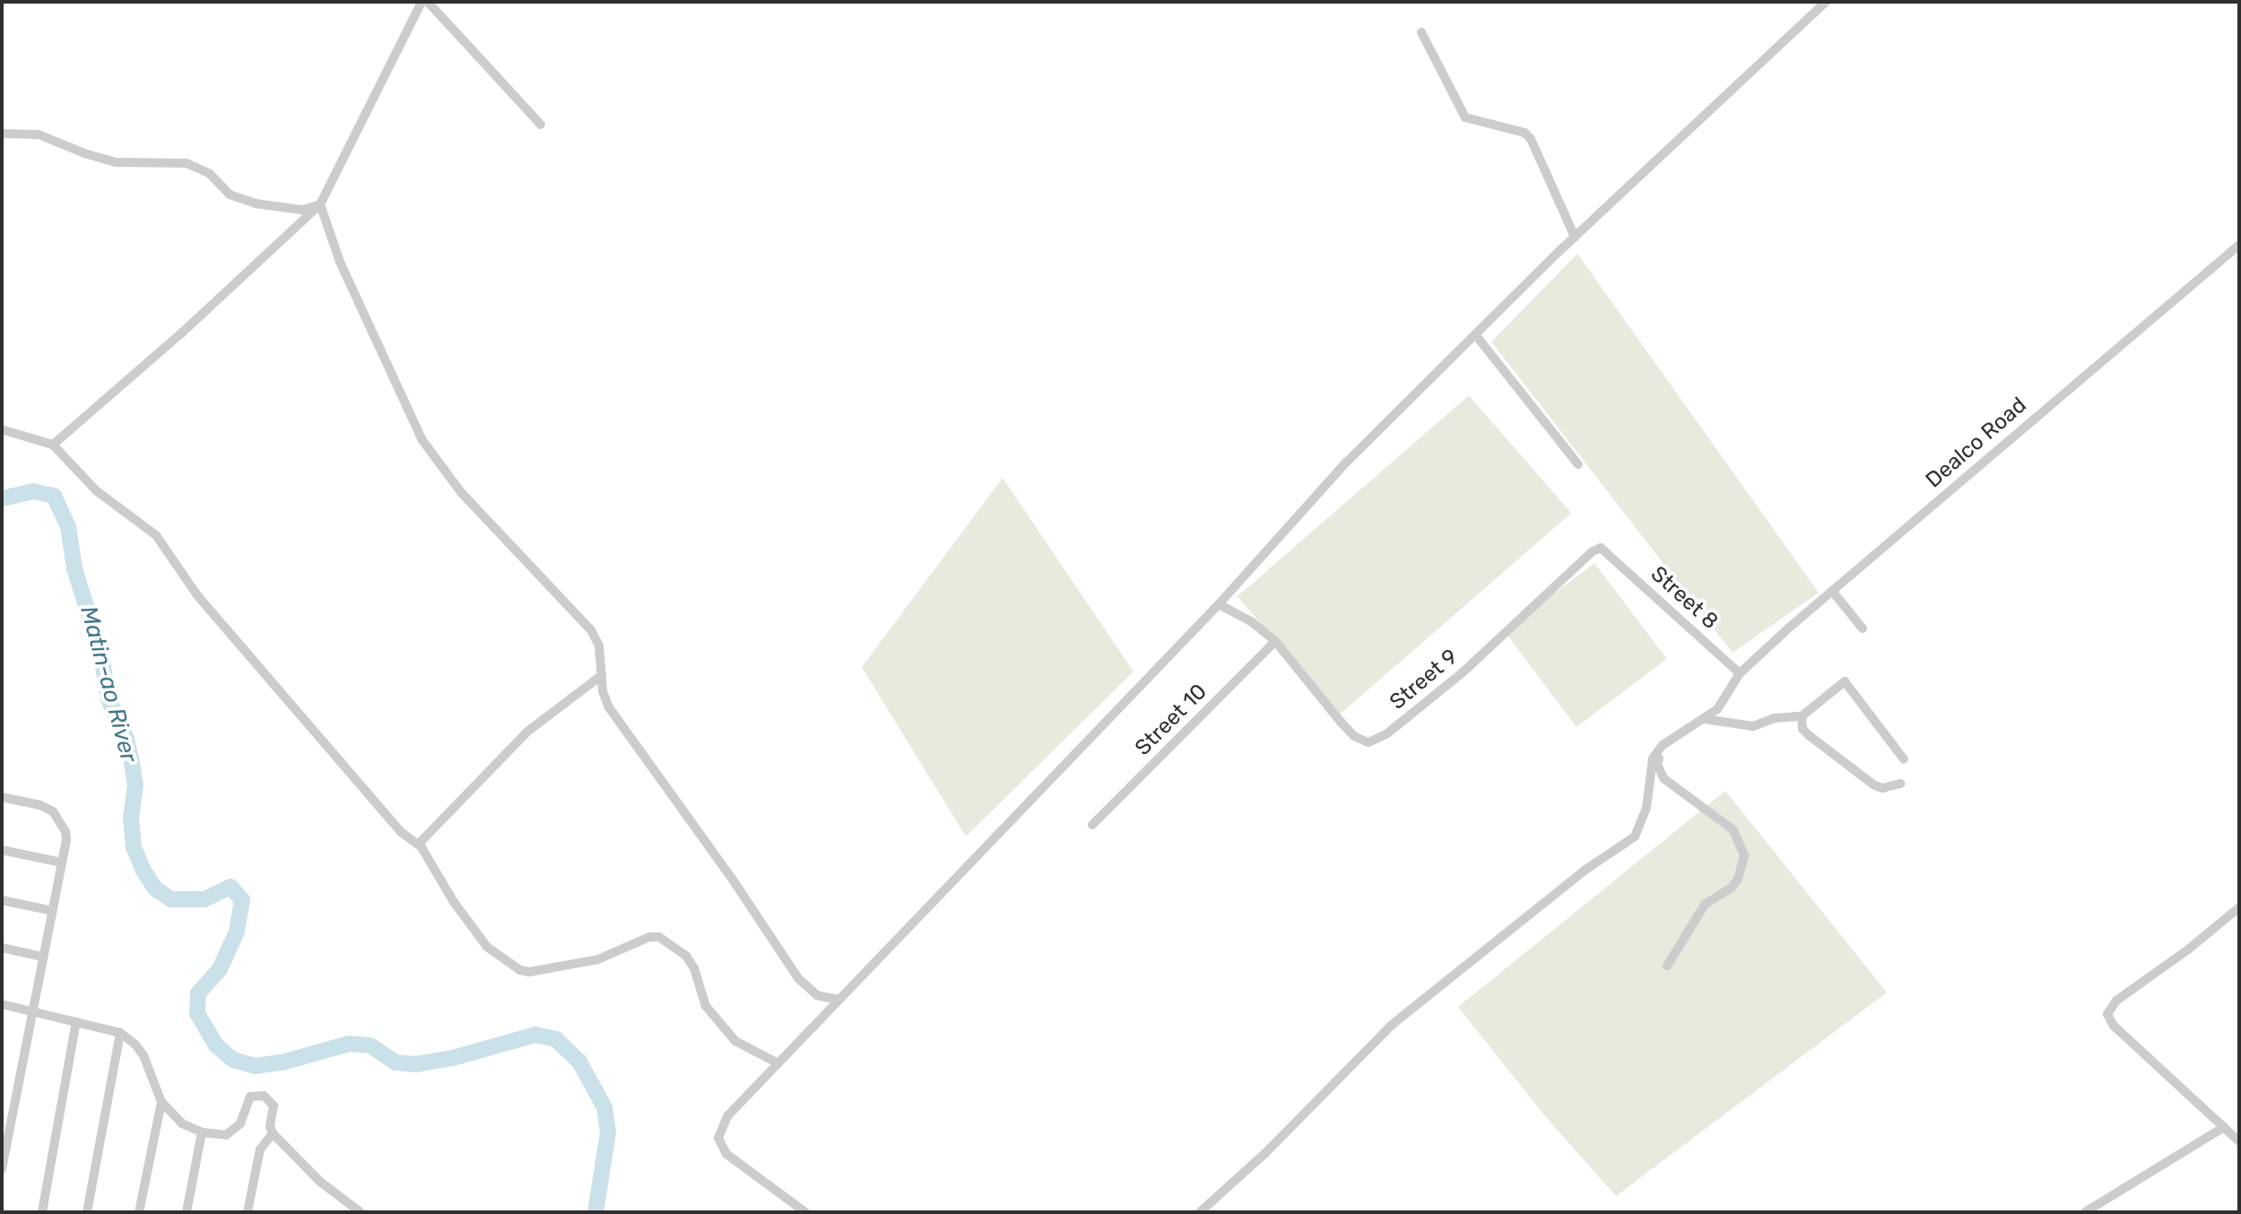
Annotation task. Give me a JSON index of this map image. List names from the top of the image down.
{
  "streets": {
    "street": [
      "Dealco Road",
      "Street 8",
      "Street 9",
      "Street 10"
    ]
  },
  "crossings": [
    ["Dealco Road", "Street 8"],
    ["Street 8", "Street 9"],
    ["Street 9", "Street 10"]
  ],
  "water": ["Matin-ao River"]
}
